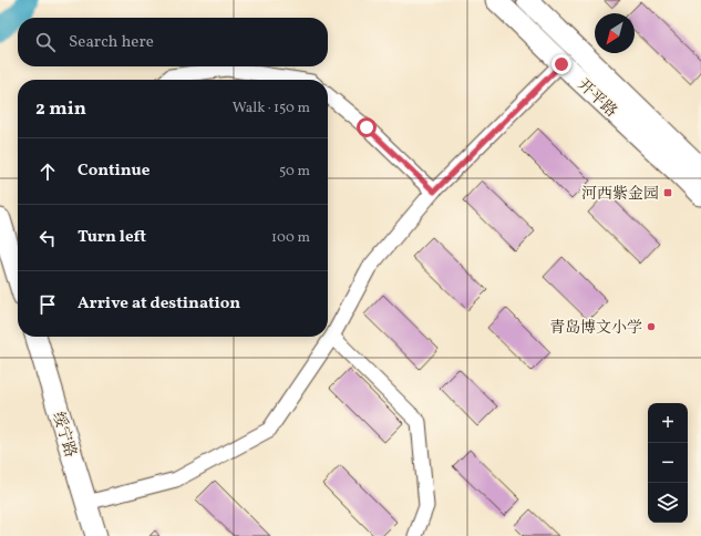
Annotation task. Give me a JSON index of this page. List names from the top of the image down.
{
  "streets": {
    "main road": ["开平路", "绥宁路"]
  },
  "places": {
    "transit": ["河西紫金园"],
    "other": ["青岛博文小学"]
  },
  "north": "bottom left",
  "page": {
    "search": "Search here",
    "heading": ["2 min", "Walk · 150 m"],
    "list": [
      ["Continue", "50 m"],
      ["Turn left", "100 m"],
      "Arrive at destination"
    ],
    "map_buttons": ["+", "−"]
  }
}
